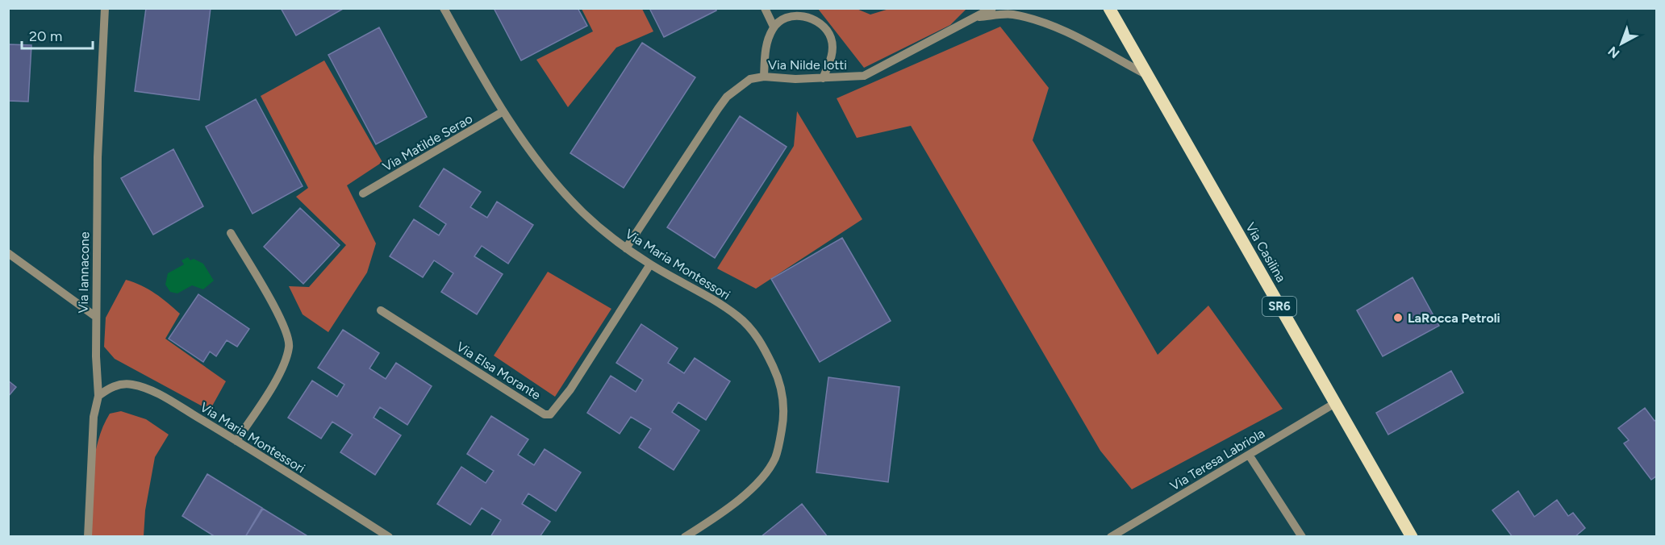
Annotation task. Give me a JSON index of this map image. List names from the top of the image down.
{
  "streets": {
    "main road": ["Via Casilina", "SR6"],
    "street": [
      "Via Nilde Iotti",
      "Via Matilde Serao",
      "Via Maria Montessori",
      "Via Iannacone",
      "Via Elsa Morante",
      "Via Teresa Labriola"
    ]
  },
  "crossings": [
    ["Via Nilde Iotti", "Via Maria Montessori"],
    ["Via Matilde Serao", "Via Maria Montessori"],
    ["Via Casilina", "Via Teresa Labriola"],
    ["Via Maria Montessori", "Via Iannacone"],
    ["Via Maria Montessori", "Via Elsa Morante"]
  ],
  "places": ["LaRocca Petroli"],
  "scale_bar": "20 m",
  "north": "bottom left"
}
